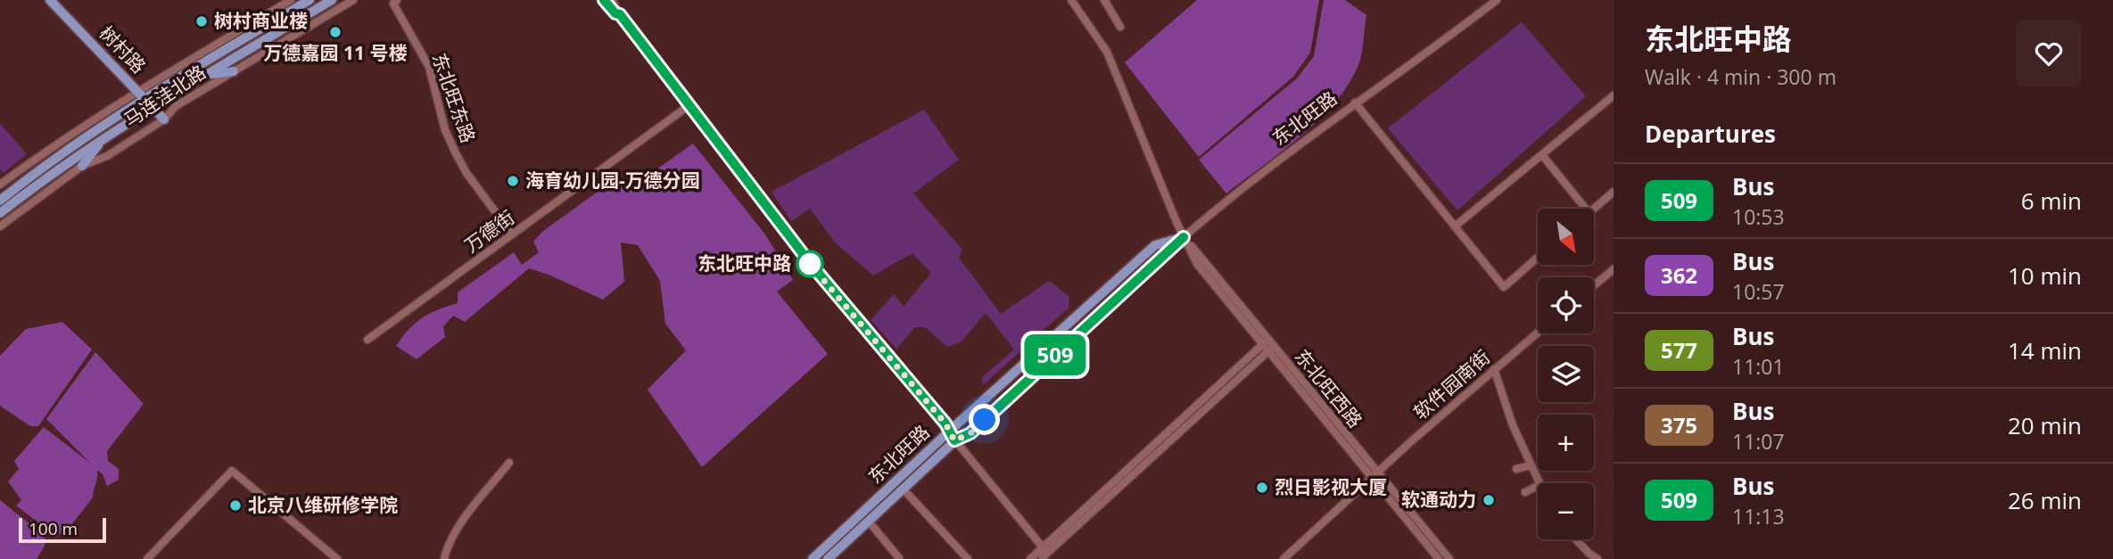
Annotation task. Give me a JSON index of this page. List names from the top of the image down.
{
  "streets": {
    "main road": ["树村路", "马连洼北路", "东北旺路"],
    "street": [
      "东北旺东路",
      "万德街",
      "软件园南街",
      "东北旺西路"
    ]
  },
  "crossings": [
    ["树村路", "马连洼北路"],
    ["东北旺东路", "万德街"],
    ["东北旺路", "东北旺西路"],
    ["软件园南街", "东北旺西路"]
  ],
  "places": [
    "树村商业楼",
    "万德嘉园 11 号楼",
    "海育幼儿园-万德分园",
    "东北旺中路",
    "烈日影视大厦",
    "软通动力",
    "北京八维研修学院"
  ],
  "lines": ["bus line 509"],
  "scale_bar": "100 m",
  "north": "bottom right",
  "page": {
    "on_map": "509",
    "heading": [
      ["东北旺中路", "Walk · 4 min · 300 m"],
      "Departures"
    ],
    "list": [
      {
        "mark": "509",
        "name": "Bus",
        "note": "10:53",
        "value": "6 min"
      },
      {
        "mark": "362",
        "name": "Bus",
        "note": "10:57",
        "value": "10 min"
      },
      {
        "mark": "577",
        "name": "Bus",
        "note": "11:01",
        "value": "14 min"
      },
      {
        "mark": "375",
        "name": "Bus",
        "note": "11:07",
        "value": "20 min"
      },
      {
        "mark": "509",
        "name": "Bus",
        "note": "11:13",
        "value": "26 min"
      }
    ],
    "map_buttons": ["+", "−"],
    "scale": "100 m"
  }
}
